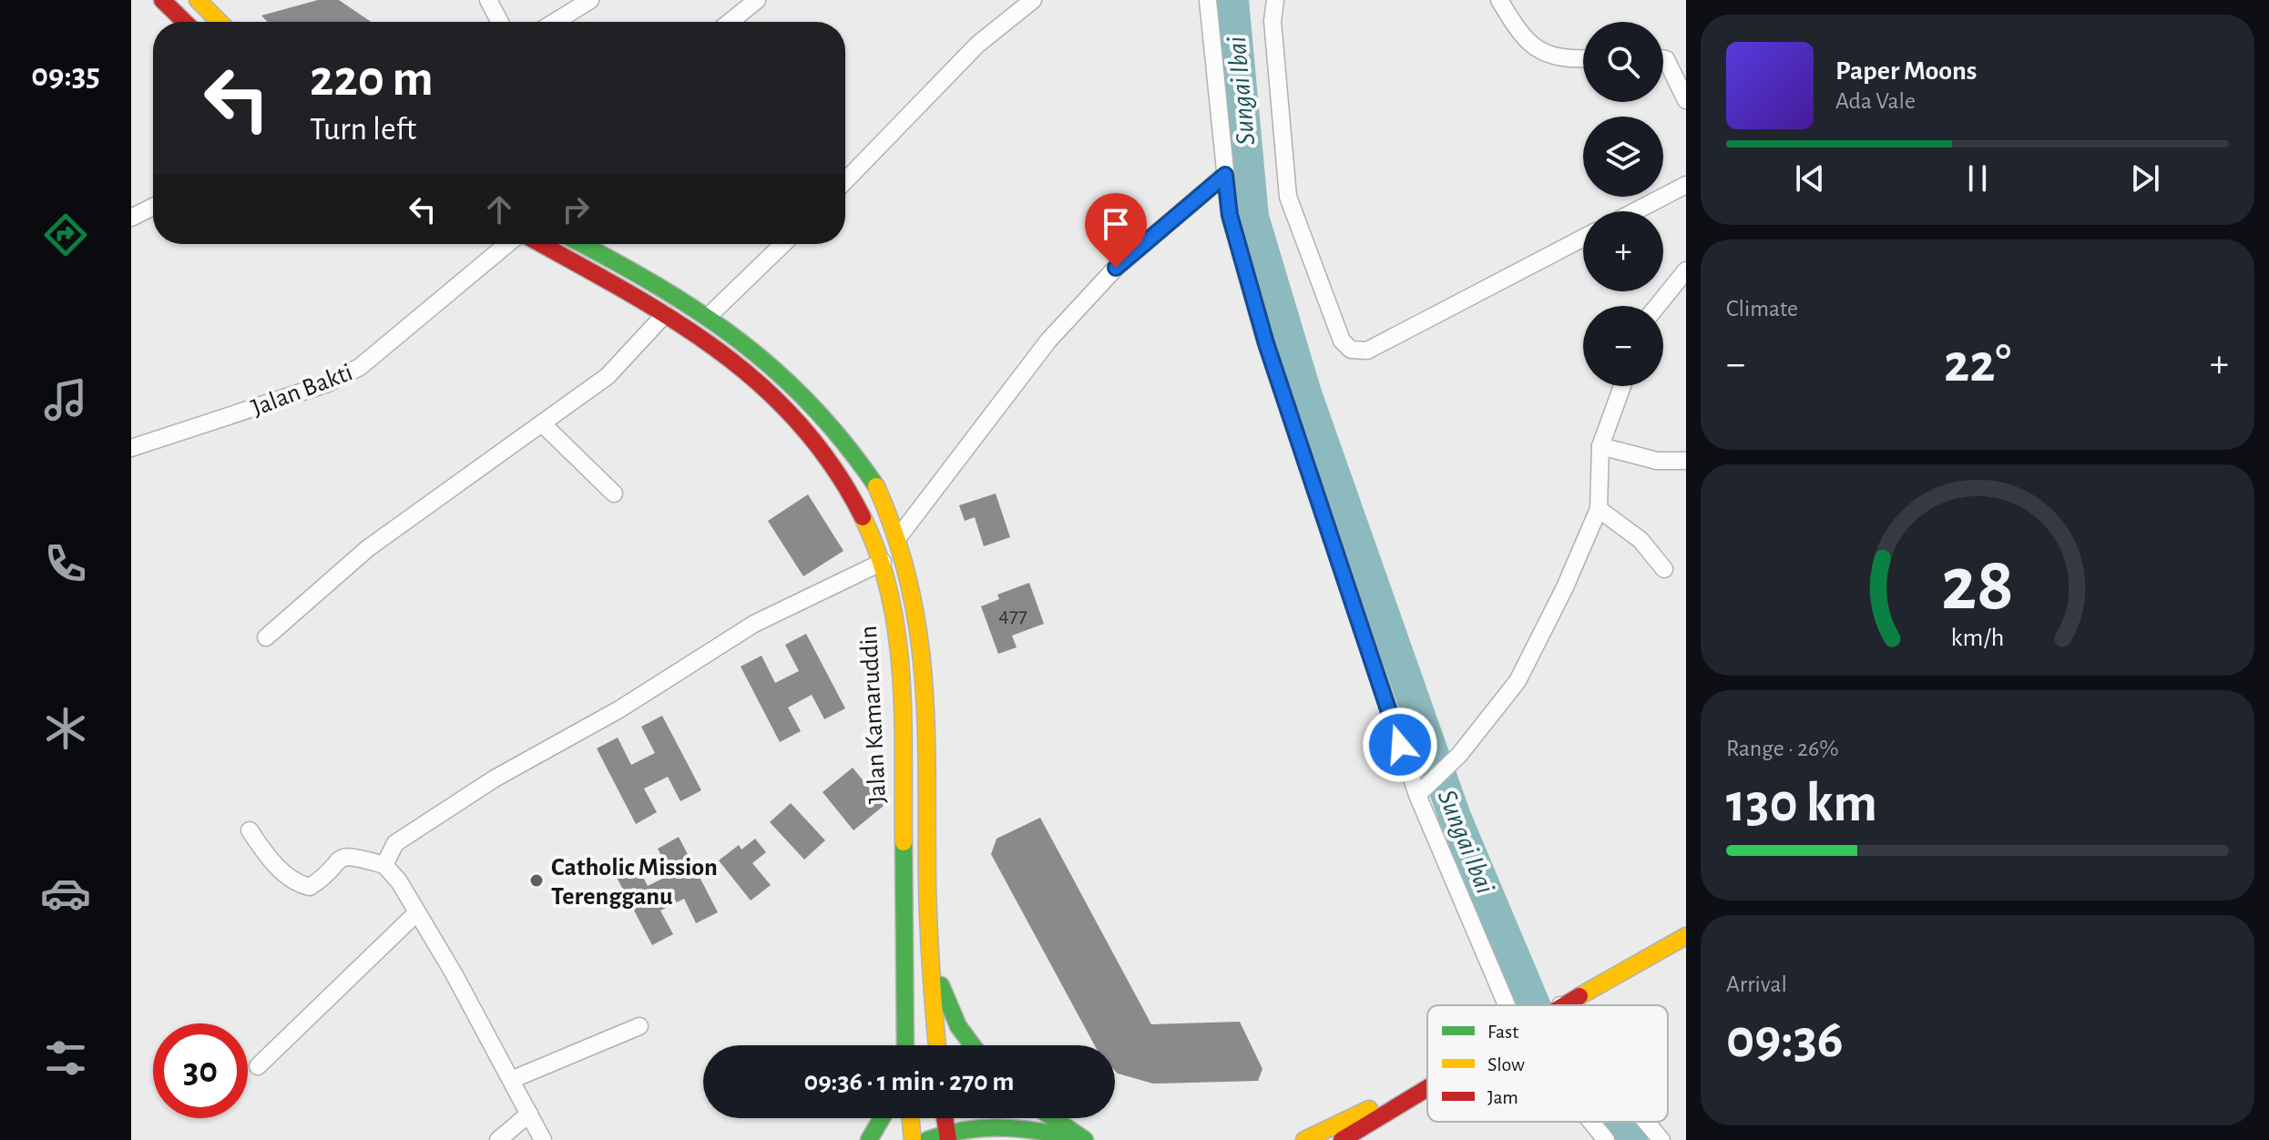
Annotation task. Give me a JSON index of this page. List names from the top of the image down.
{
  "streets": {
    "main road": ["Jalan Kamaruddin"],
    "street": ["Jalan Bakti"]
  },
  "water": ["Sungai Ibai"],
  "places": ["Catholic Mission Terengganu"],
  "house_numbers": ["477"],
  "legend": ["Fast", "Slow", "Jam"],
  "page": {
    "tabs": "09:35",
    "map_buttons": ["+", "−"],
    "turn": ["220 m", "Turn left"],
    "song": ["Paper Moons", "Ada Vale"],
    "tile": [
      "Climate",
      ["Range · 26%", "130 km"],
      ["Arrival", "09:36"]
    ],
    "heat": ["−", "22°", "+"],
    "limit": "30",
    "trip": "09:36 · 1 min · 270 m",
    "gauge": ["28", "km/h"]
  }
}
